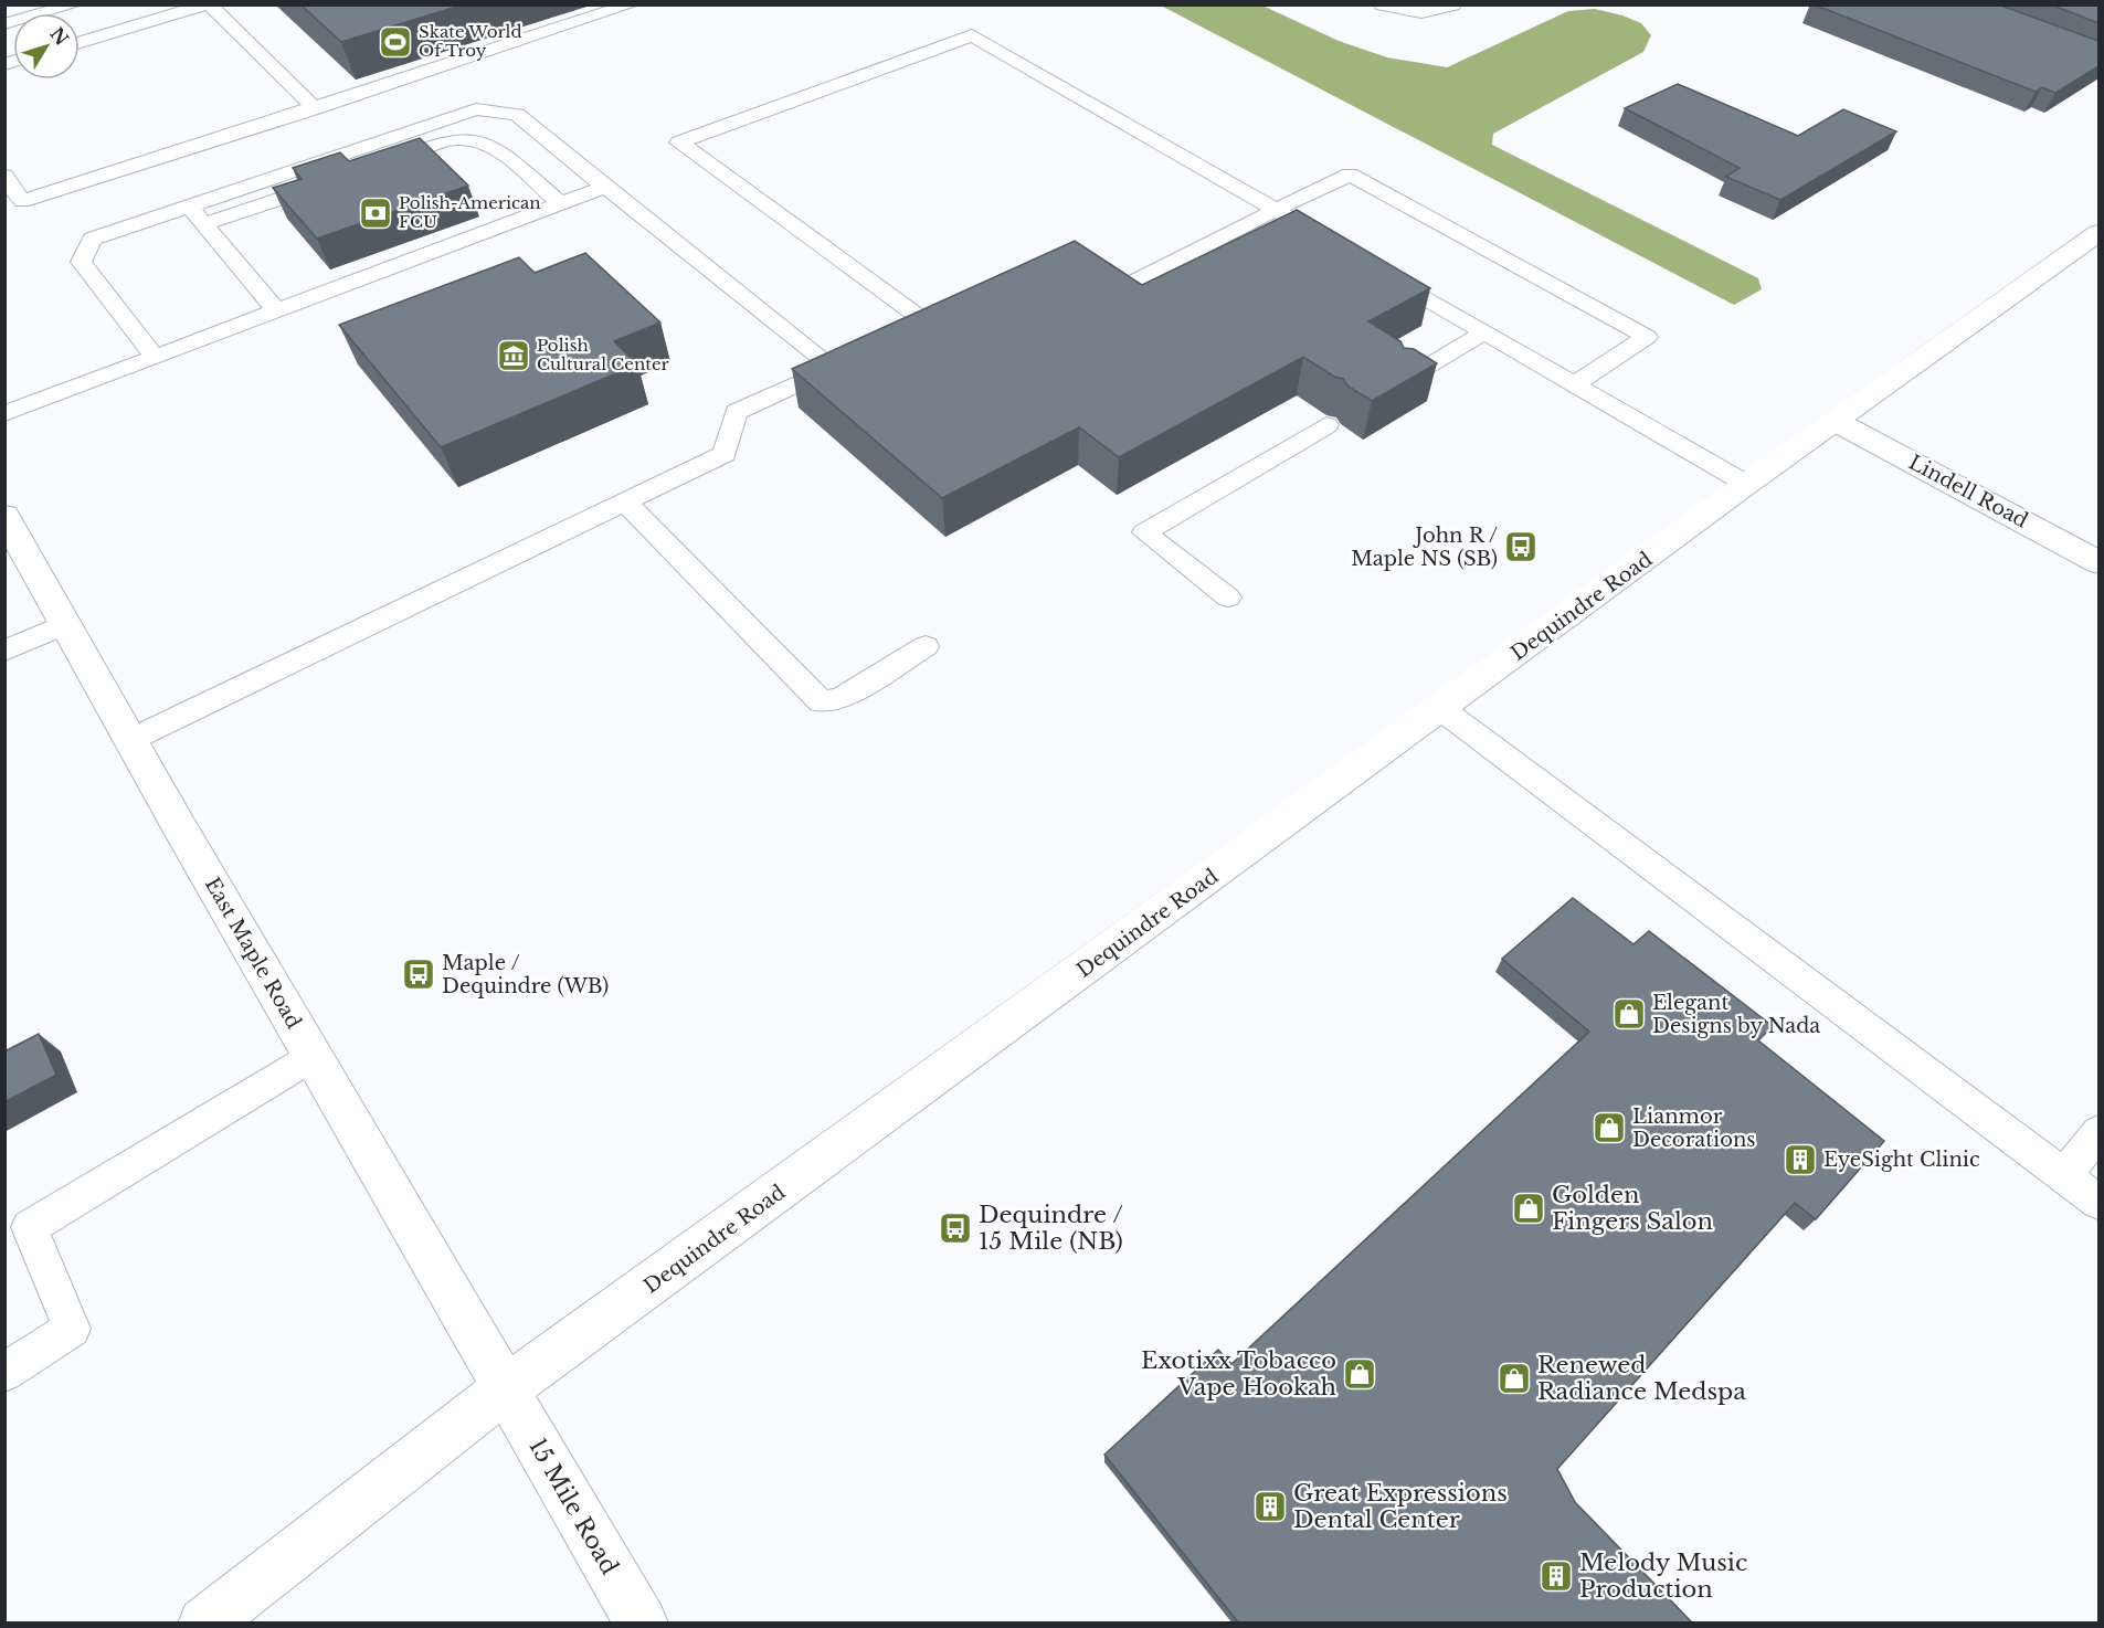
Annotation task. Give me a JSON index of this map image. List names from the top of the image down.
{
  "streets": {
    "main road": [
      "Lindell Road",
      "Dequindre Road",
      "East Maple Road",
      "15 Mile Road"
    ]
  },
  "crossings": [
    ["Lindell Road", "Dequindre Road"],
    ["Dequindre Road", "East Maple Road"],
    ["Dequindre Road", "15 Mile Road"],
    ["East Maple Road", "15 Mile Road"]
  ],
  "places": {
    "sports": ["Skate World Of Troy"],
    "bank": ["Polish-American FCU"],
    "museum": ["Polish Cultural Center"],
    "bus stop": ["John R / Maple NS (SB)", "Maple / Dequindre (WB)", "Dequindre / 15 Mile (NB)"],
    "shop": [
      "Elegant Designs by Nada",
      "Lianmor Decorations",
      "Golden Fingers Salon",
      "Exotixx Tobacco Vape Hookah",
      "Renewed Radiance Medspa"
    ],
    "building": ["EyeSight Clinic", "Great Expressions Dental Center", "Melody Music Production"]
  },
  "north": "top right"
}
